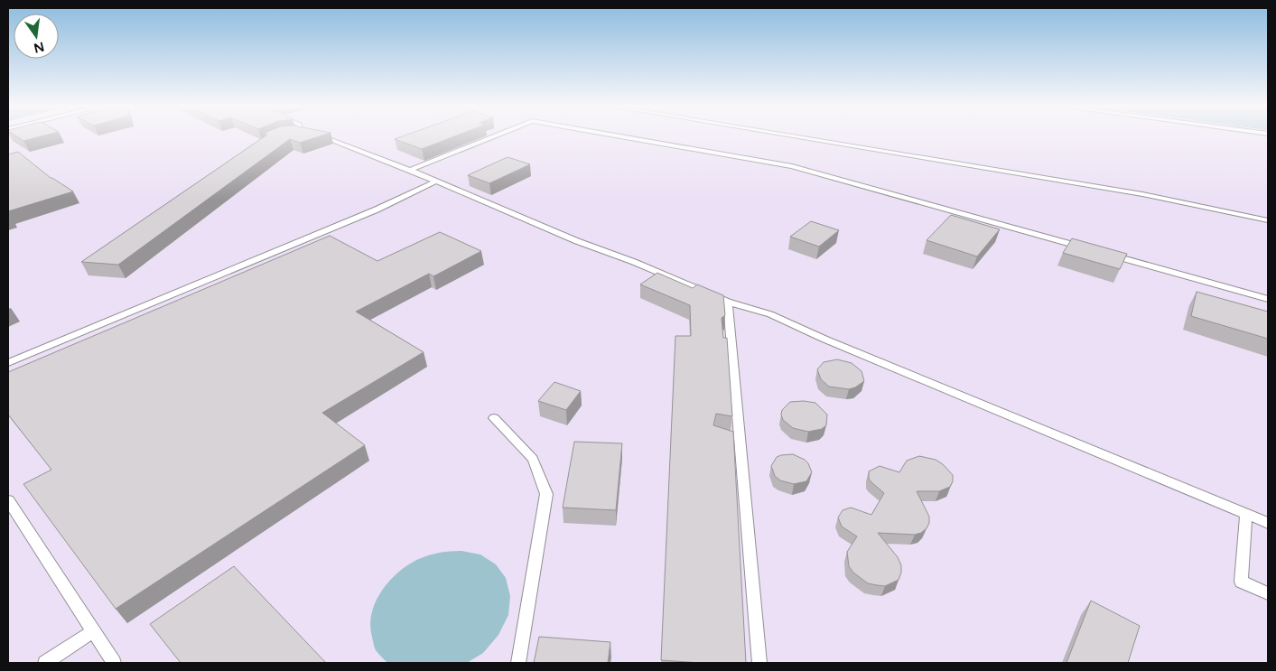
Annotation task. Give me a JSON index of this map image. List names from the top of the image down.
{
  "north": "bottom"
}
